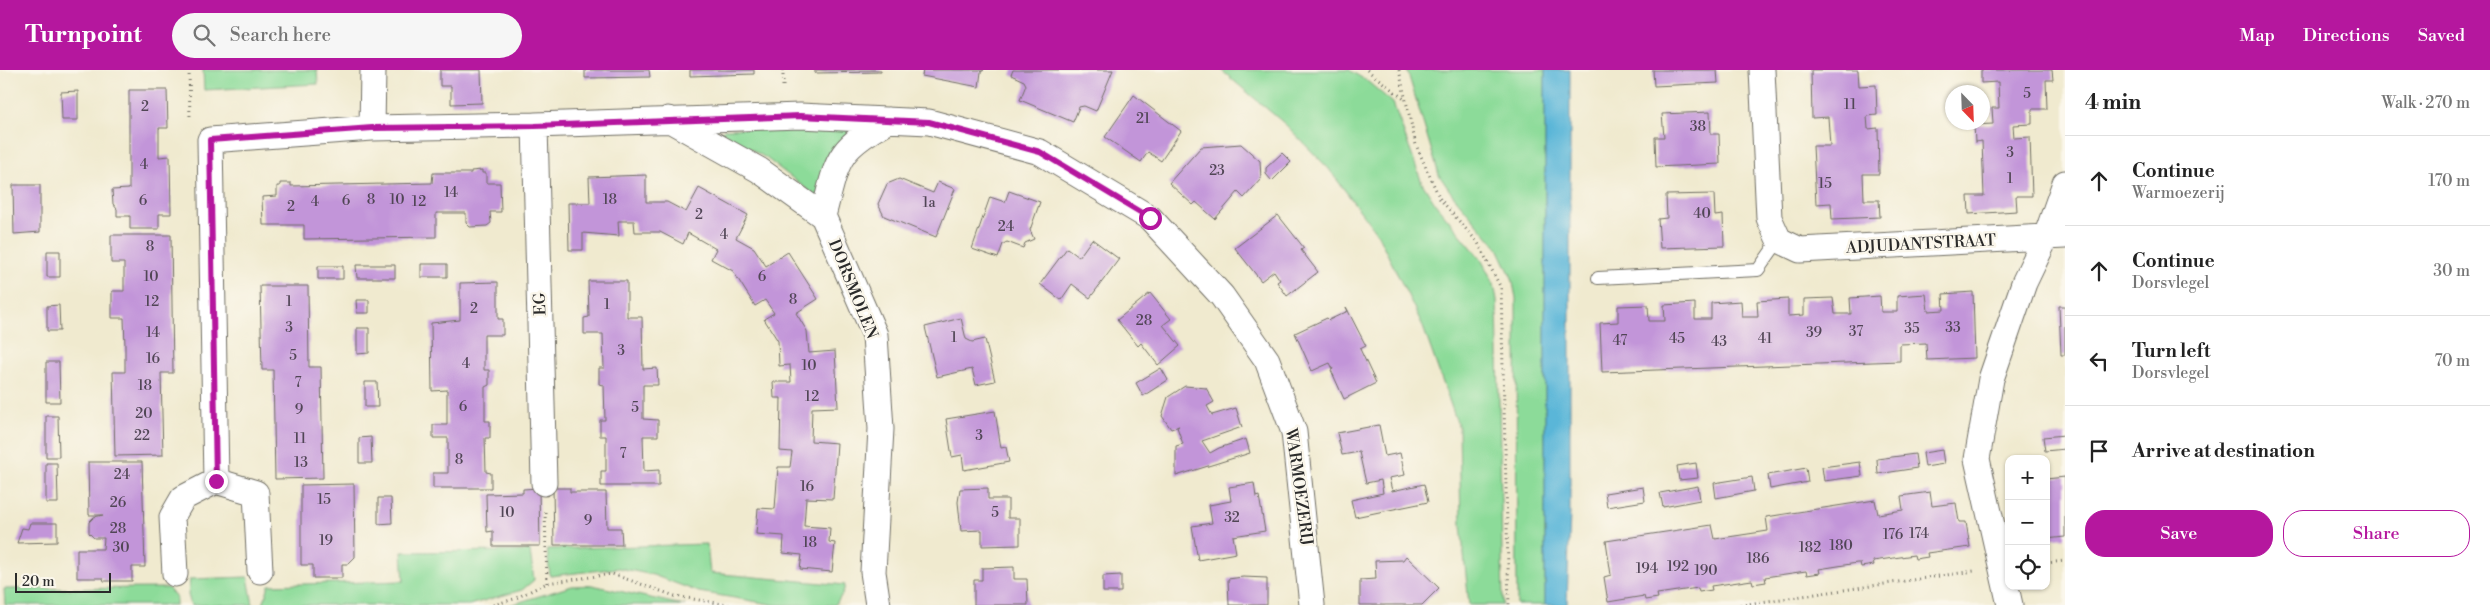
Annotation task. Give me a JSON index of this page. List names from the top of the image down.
{
  "streets": {
    "street": [
      "ADJUDANTSTRAAT",
      "DORSMOLEN",
      "EG",
      "WARMOEZERIJ"
    ]
  },
  "crossings": [
    ["EG", "WARMOEZERIJ"]
  ],
  "house_numbers": [
    "5",
    "11",
    "2",
    "21",
    "38",
    "3",
    "4",
    "23",
    "1",
    "15",
    "14",
    "8",
    "10",
    "18",
    "6",
    "6",
    "4",
    "12",
    "1a",
    "2",
    "40",
    "2",
    "24",
    "4",
    "8",
    "10",
    "6",
    "8",
    "12",
    "1",
    "1",
    "2",
    "28",
    "3",
    "33",
    "35",
    "37",
    "14",
    "39",
    "1",
    "45",
    "41",
    "47",
    "43",
    "3",
    "5",
    "16",
    "4",
    "10",
    "7",
    "18",
    "12",
    "6",
    "5",
    "9",
    "20",
    "22",
    "3",
    "11",
    "7",
    "8",
    "13",
    "24",
    "16",
    "15",
    "26",
    "10",
    "5",
    "32",
    "9",
    "28",
    "174",
    "176",
    "19",
    "18",
    "180",
    "30",
    "182",
    "186",
    "192",
    "194",
    "190"
  ],
  "scale_bar": "20 m",
  "north": "bottom right",
  "page": {
    "header": "Turnpoint",
    "search": "Search here",
    "nav": ["Map", "Directions", "Saved"],
    "heading": ["4 min", "Walk · 270 m"],
    "list": [
      ["Continue", "Warmoezerij", "170 m"],
      ["Continue", "Dorsvlegel", "30 m"],
      ["Turn left", "Dorsvlegel", "70 m"],
      "Arrive at destination"
    ],
    "map_buttons": ["+", "−"],
    "buttons": ["Save", "Share"],
    "scale": "20 m"
  }
}
